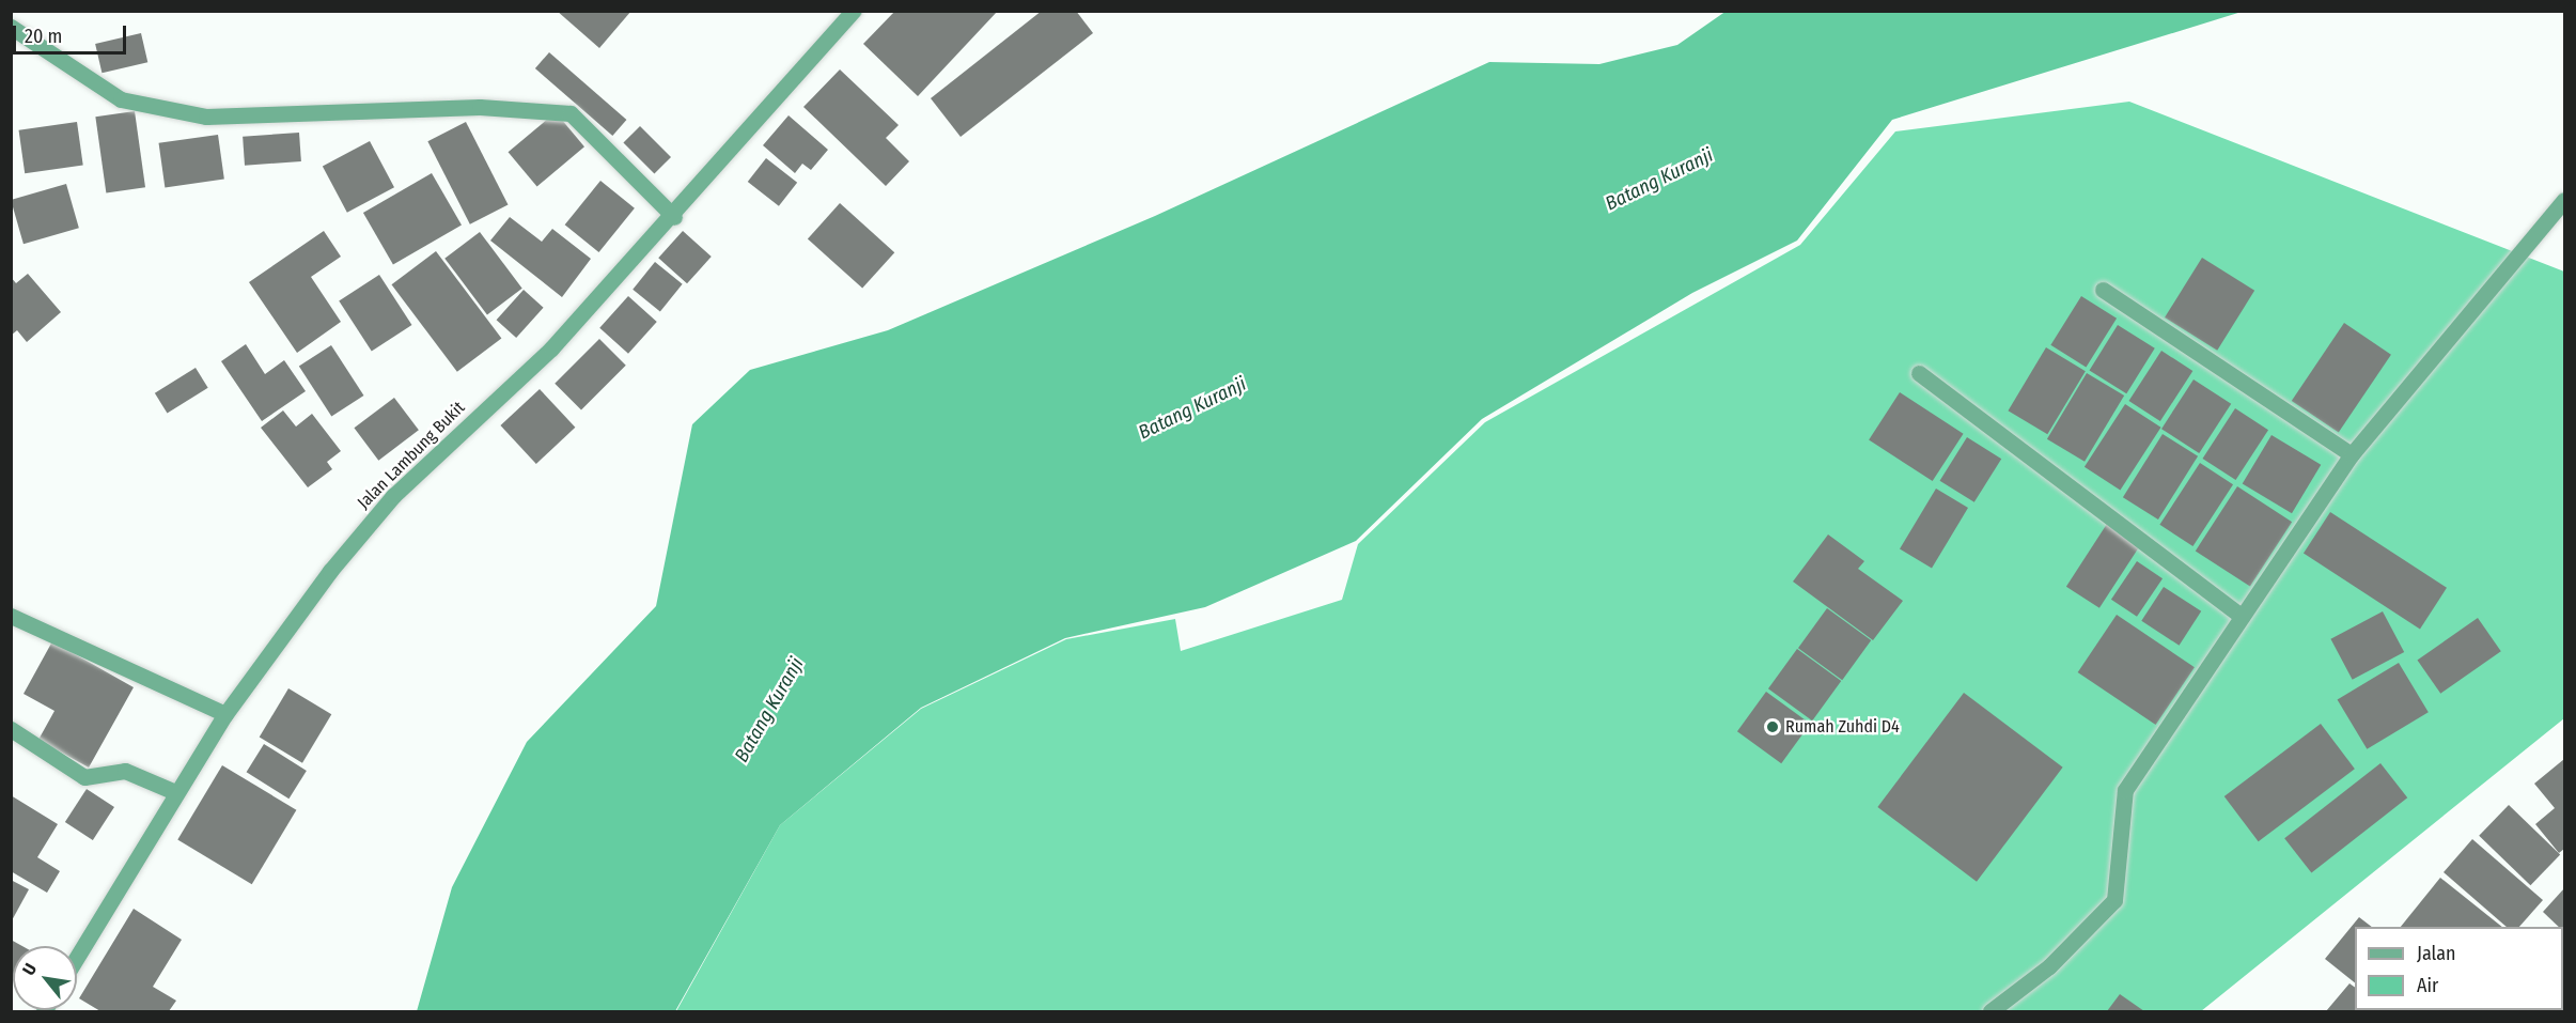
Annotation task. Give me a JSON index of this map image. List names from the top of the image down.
{
  "streets": {
    "street": ["Jalan Lambung Bukit"]
  },
  "water": ["Batang Kuranji"],
  "places": ["Rumah Zuhdi D4"],
  "legend": ["Jalan", "Air"],
  "scale_bar": "20 m",
  "north": "top left"
}
